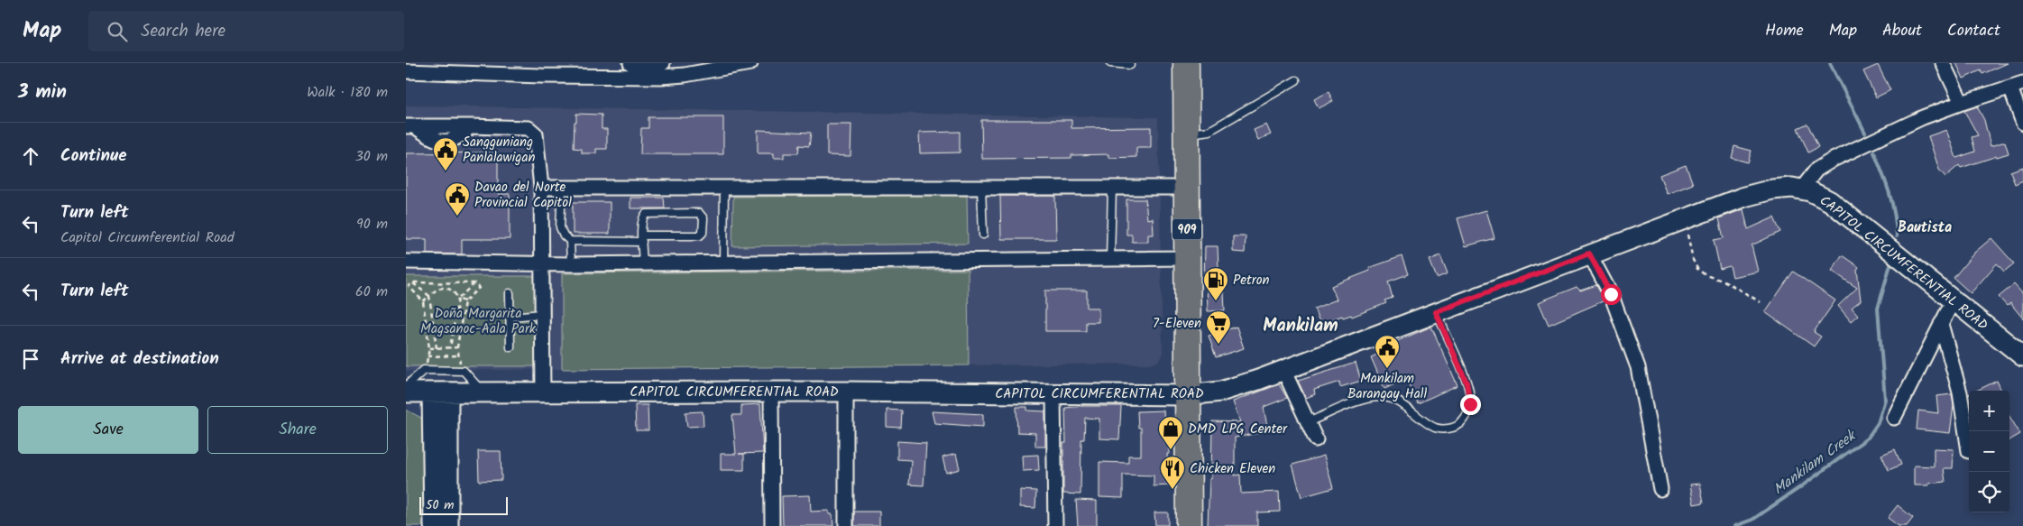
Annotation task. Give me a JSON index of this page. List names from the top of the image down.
{
  "streets": {
    "highway": ["909"],
    "main road": ["CAPITOL CIRCUMFERENTIAL ROAD"]
  },
  "crossings": [
    ["909", "CAPITOL CIRCUMFERENTIAL ROAD"]
  ],
  "districts": ["Bautista", "Mankilam"],
  "water": ["Mankilam Creek"],
  "parks": ["Doña Margarita Magsanoc-Aala Park"],
  "places": {
    "public building": ["Sangguniang Panlalawigan", "Davao del Norte Provincial Capitol", "Mankilam Barangay Hall"],
    "fuel station": ["Petron"],
    "supermarket": ["7-Eleven"],
    "shop": ["DMD LPG Center"],
    "restaurant": ["Chicken Eleven"]
  },
  "scale_bar": "50 m",
  "page": {
    "header": "Map",
    "search": "Search here",
    "nav": [
      "Home",
      "Map",
      "About",
      "Contact"
    ],
    "heading": ["3 min", "Walk · 180 m"],
    "list": [
      ["Continue", "30 m"],
      ["Turn left", "Capitol Circumferential Road", "90 m"],
      ["Turn left", "60 m"],
      "Arrive at destination"
    ],
    "map_buttons": ["+", "−"],
    "buttons": ["Save", "Share"],
    "scale": "50 m"
  }
}
